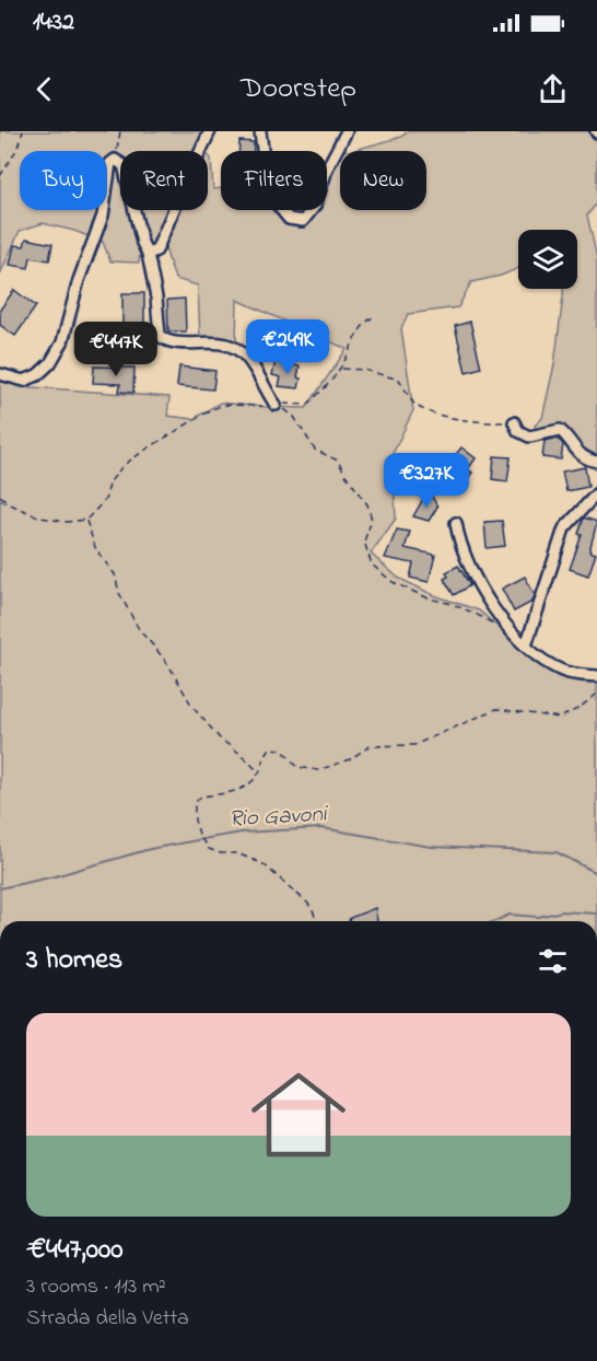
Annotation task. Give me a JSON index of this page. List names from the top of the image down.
{
  "water": ["Rio Gavoni"],
  "page": {
    "status": "14:32",
    "header": "Doorstep",
    "chip": [
      "Buy",
      "Rent",
      "Filters",
      "New"
    ],
    "price": ["€249K", "€447K", "€327K"],
    "heading": "3 homes",
    "list": [
      {
        "name": "€447,000",
        "note": "3 rooms · 113 m² · Strada della Vetta"
      }
    ]
  }
}
